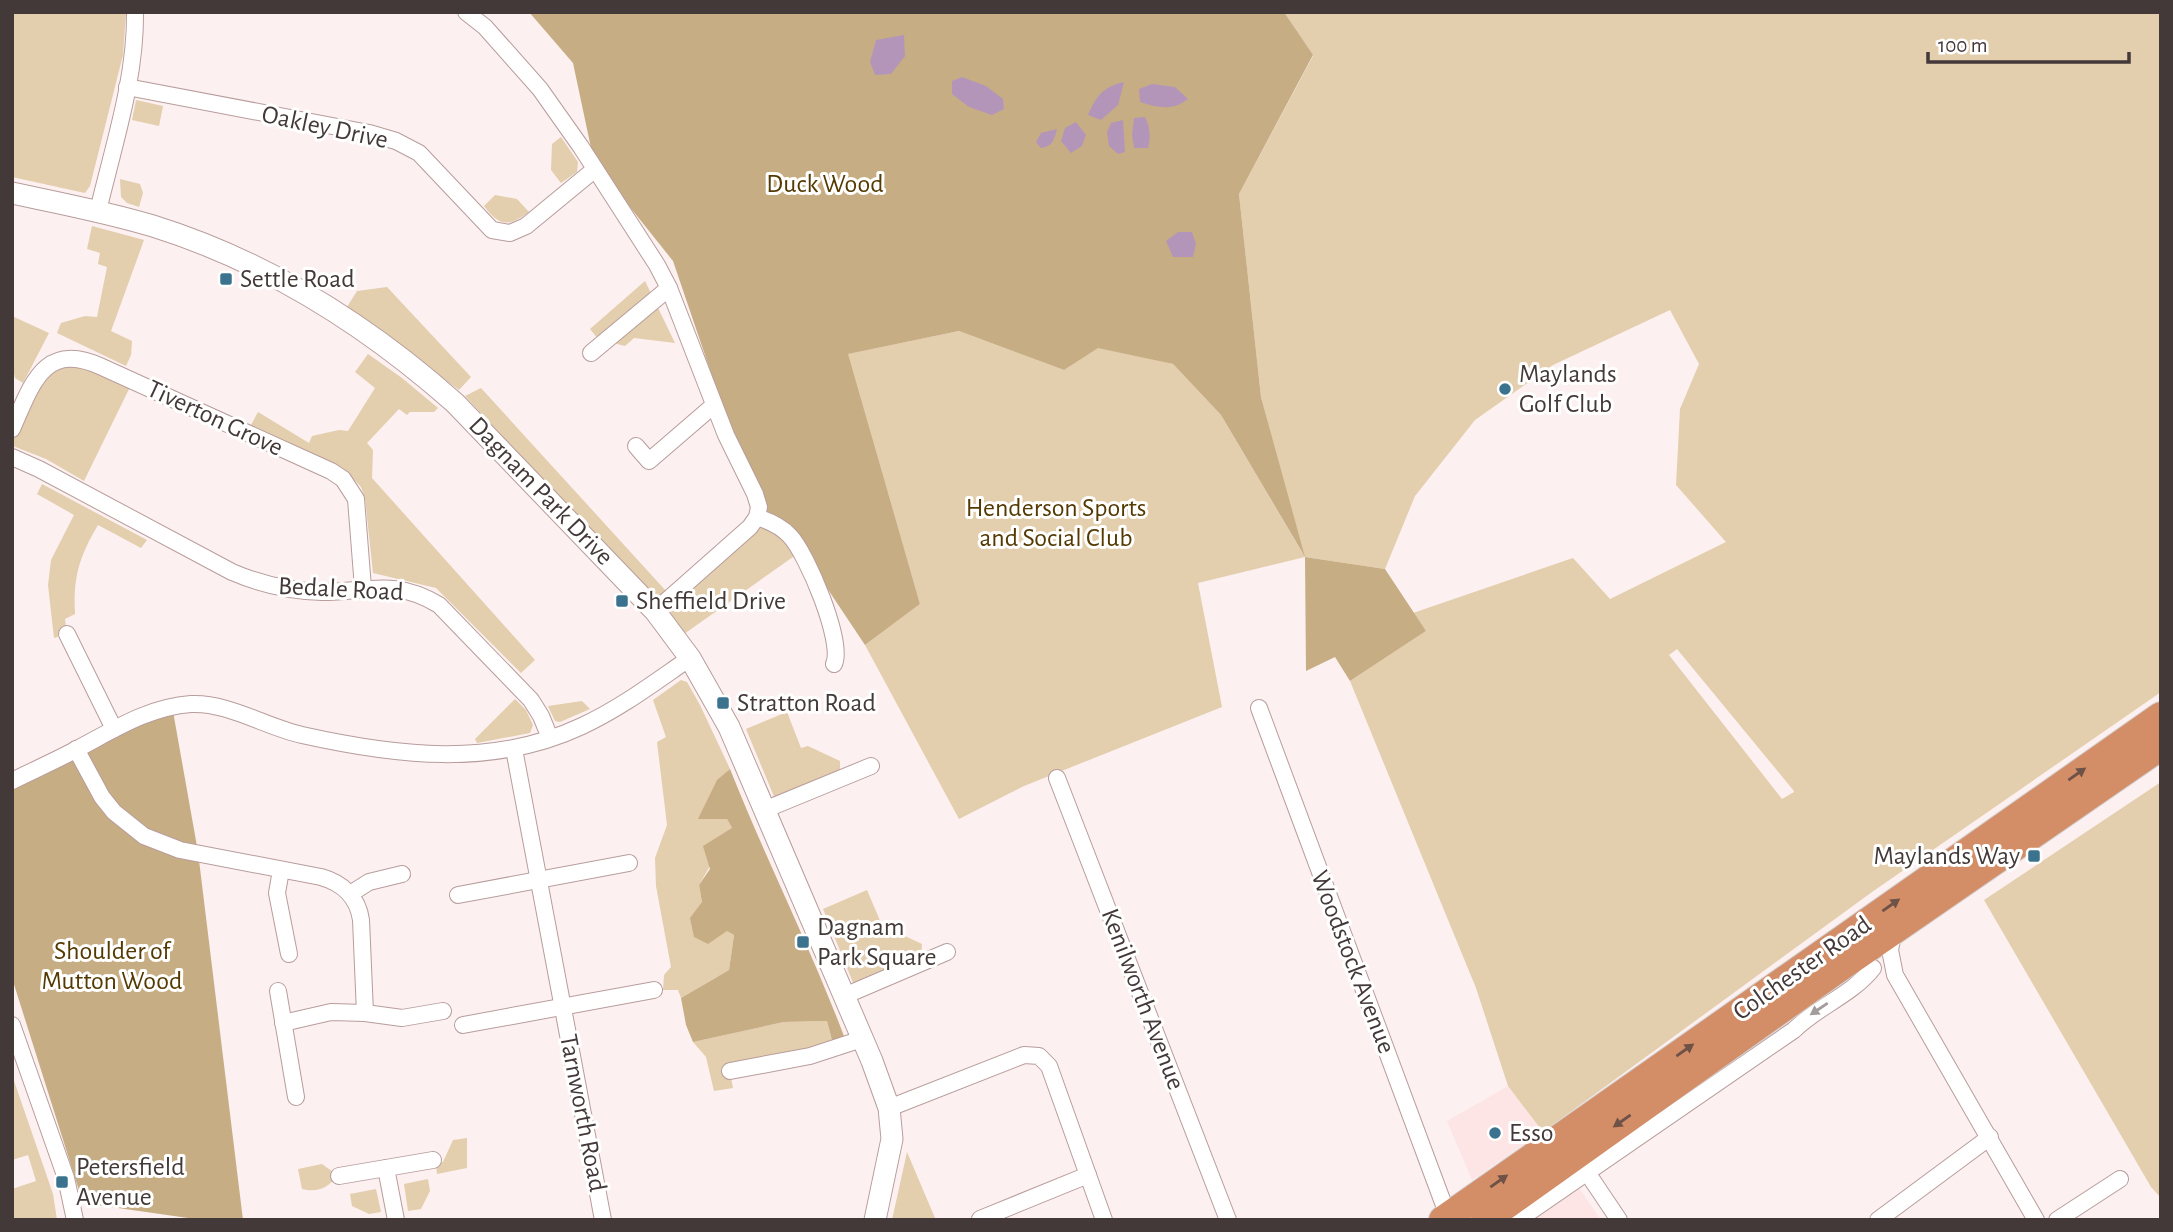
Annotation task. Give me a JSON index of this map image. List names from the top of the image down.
{
  "streets": {
    "highway": ["Colchester Road"],
    "street": [
      "Oakley Drive",
      "Tiverton Grove",
      "Dagnam Park Drive",
      "Bedale Road",
      "Woodstock Avenue",
      "Kenilworth Avenue",
      "Tarnworth Road"
    ]
  },
  "crossings": [
    ["Tiverton Grove", "Bedale Road"],
    ["Woodstock Avenue", "Colchester Road"]
  ],
  "parks": ["Duck Wood", "Henderson Sports and Social Club", "Shoulder of Mutton Wood"],
  "places": {
    "transit": [
      "Settle Road",
      "Sheffield Drive",
      "Stratton Road",
      "Maylands Way",
      "Dagnam Park Square",
      "Petersfield Avenue"
    ],
    "other": ["Maylands Golf Club", "Esso"]
  },
  "scale_bar": "100 m"
}
